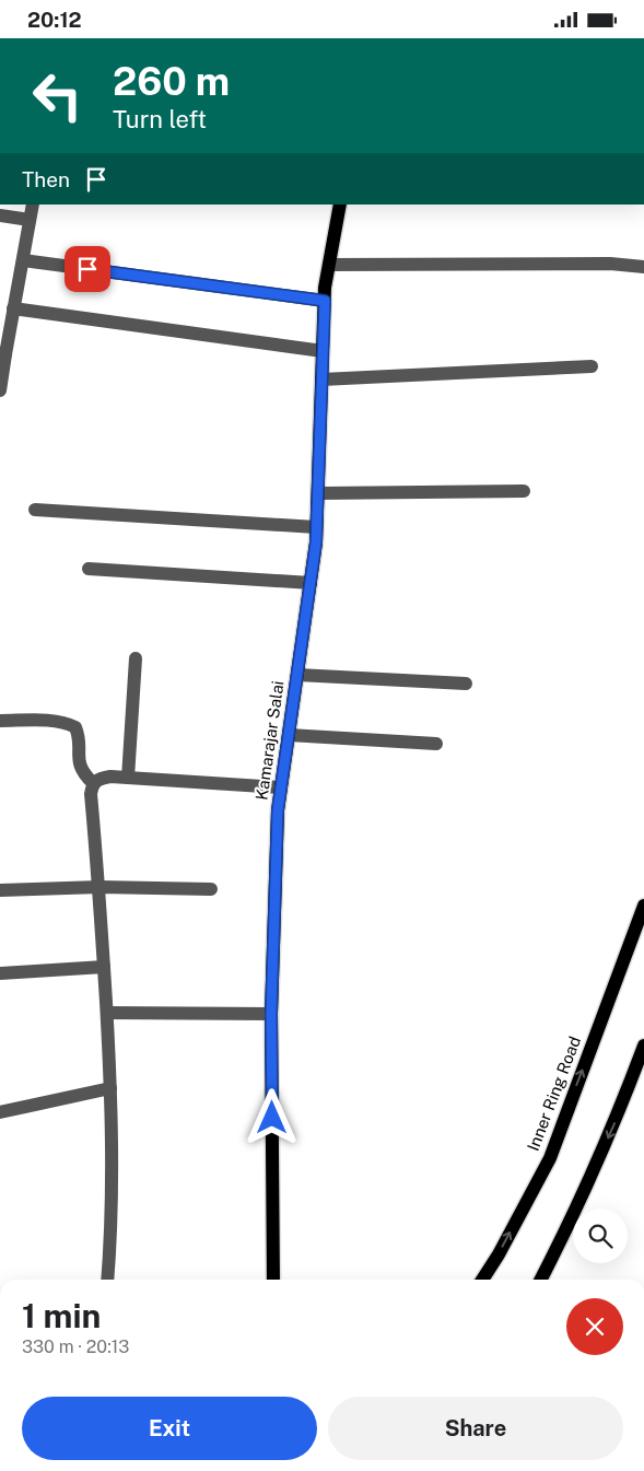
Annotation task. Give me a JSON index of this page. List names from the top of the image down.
{
  "streets": {
    "main road": ["Kamarajar Salai", "Inner Ring Road"]
  },
  "page": {
    "status": "20:12",
    "turn": ["260 m", "Turn left"],
    "then": "Then",
    "heading": ["1 min", "330 m · 20:13"],
    "buttons": ["Exit", "Share"]
  }
}
